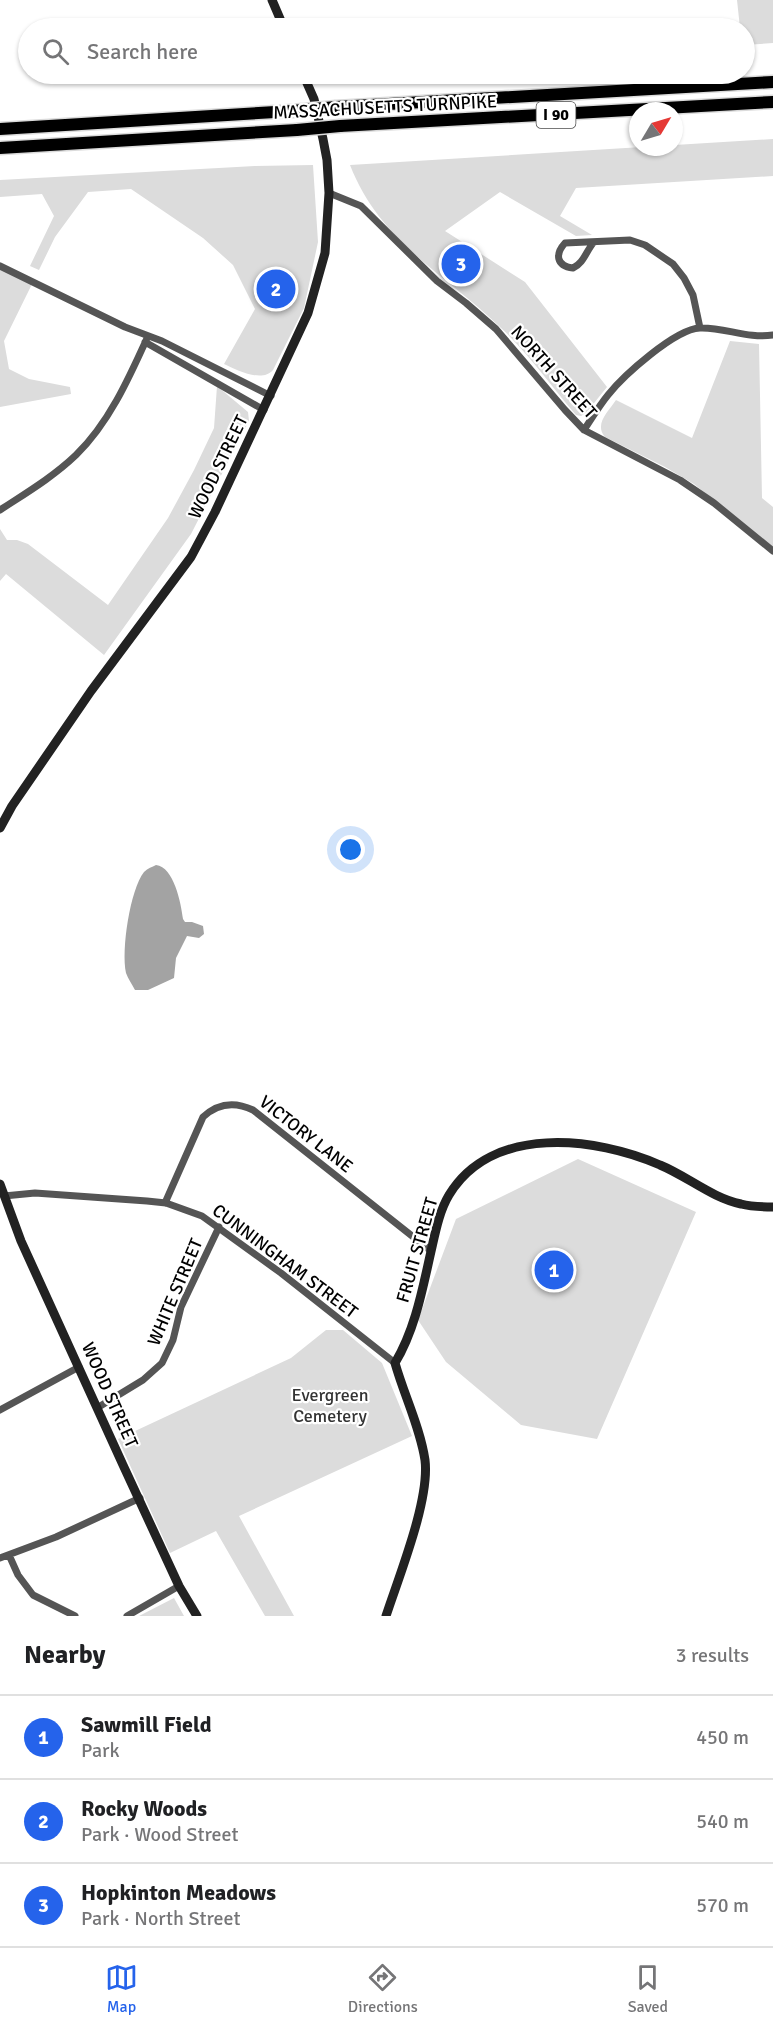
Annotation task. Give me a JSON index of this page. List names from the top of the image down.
{
  "streets": {
    "highway": ["MASSACHUSETTS TURNPIKE", "I 90"],
    "main road": ["WOOD STREET", "FRUIT STREET"],
    "street": [
      "NORTH STREET",
      "VICTORY LANE",
      "CUNNINGHAM STREET",
      "WHITE STREET"
    ]
  },
  "crossings": [
    ["NORTH STREET", "WOOD STREET"],
    ["WOOD STREET", "CUNNINGHAM STREET"],
    ["WOOD STREET", "WHITE STREET"],
    ["VICTORY LANE", "FRUIT STREET"],
    ["VICTORY LANE", "CUNNINGHAM STREET"],
    ["FRUIT STREET", "CUNNINGHAM STREET"],
    ["CUNNINGHAM STREET", "WHITE STREET"]
  ],
  "parks": ["Evergreen Cemetery"],
  "north": "top right",
  "page": {
    "search": "Search here",
    "pins": ["3", "2", "1"],
    "heading": ["Nearby", "3 results"],
    "list": [
      {
        "mark": "1",
        "name": "Sawmill Field",
        "note": "Park",
        "value": "450 m"
      },
      {
        "mark": "2",
        "name": "Rocky Woods",
        "note": "Park · Wood Street",
        "value": "540 m"
      },
      {
        "mark": "3",
        "name": "Hopkinton Meadows",
        "note": "Park · North Street",
        "value": "570 m"
      }
    ],
    "nav": ["Map", "Directions", "Saved"]
  }
}
